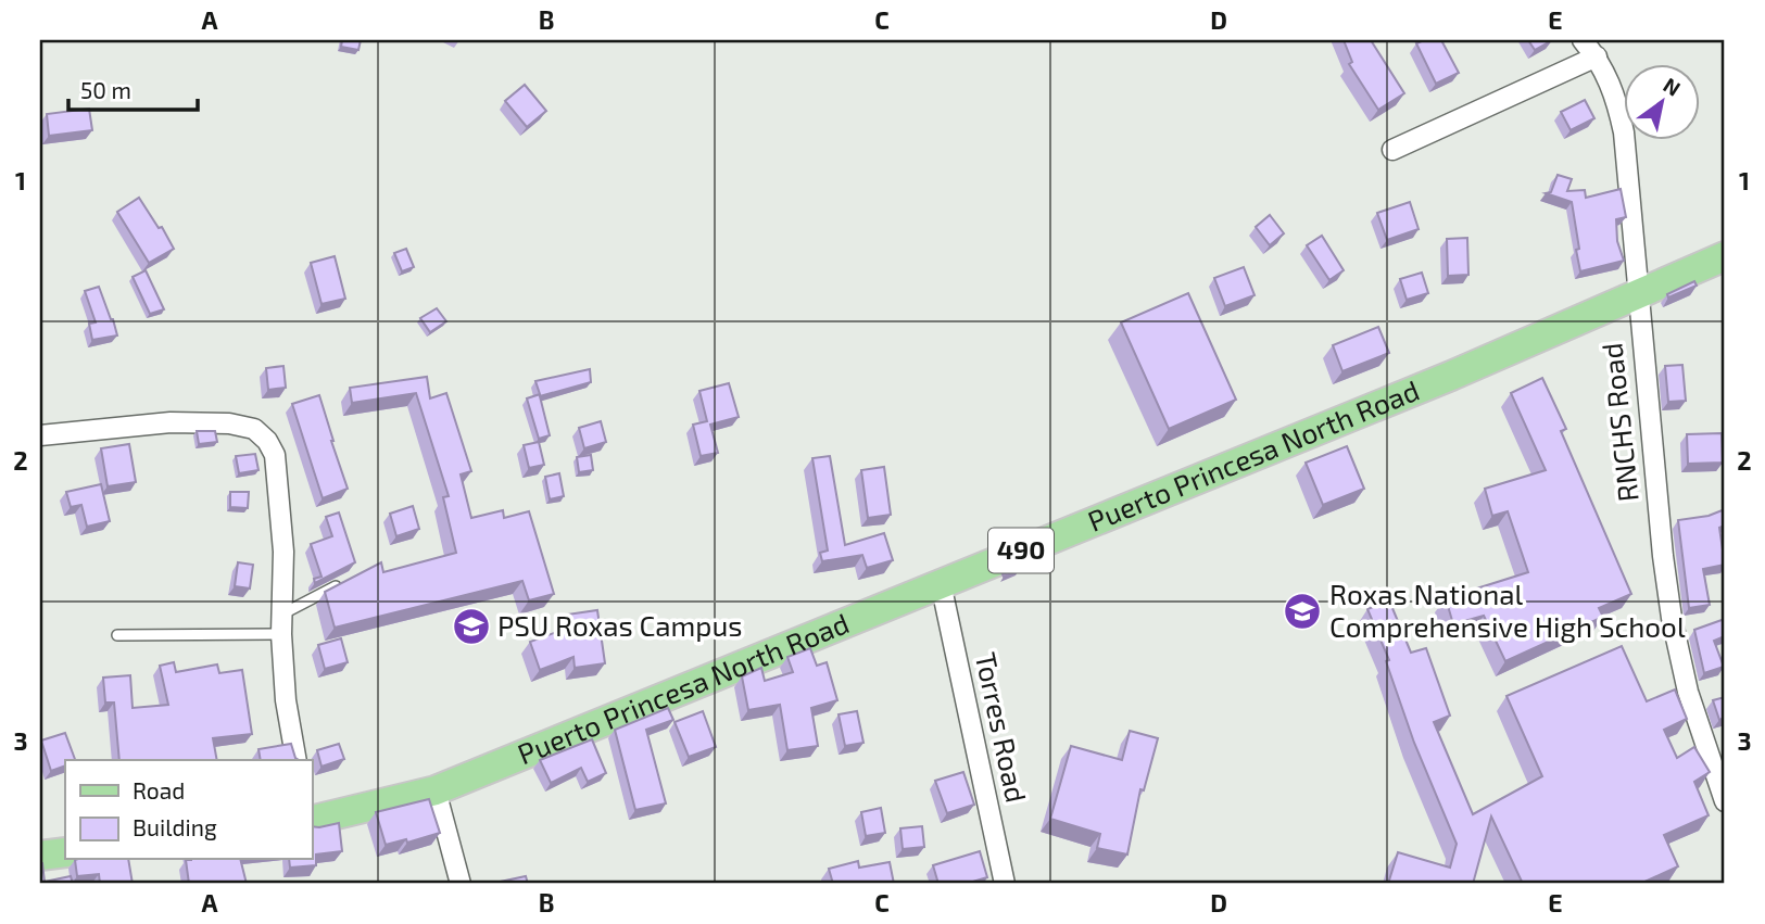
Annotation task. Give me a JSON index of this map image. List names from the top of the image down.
{
  "streets": {
    "main road": ["Puerto Princesa North Road", "490"],
    "street": ["RNCHS Road", "Torres Road"]
  },
  "crossings": [
    ["RNCHS Road", "Puerto Princesa North Road"],
    ["Puerto Princesa North Road", "Torres Road"]
  ],
  "places": {
    "school or university": ["Roxas National Comprehensive High School", "PSU Roxas Campus"]
  },
  "legend": ["Road", "Building"],
  "scale_bar": "50 m",
  "north": "top right",
  "grid": {
    "columns": [
      "A",
      "B",
      "C",
      "D",
      "E"
    ],
    "rows": ["1", "2", "3"]
  }
}
